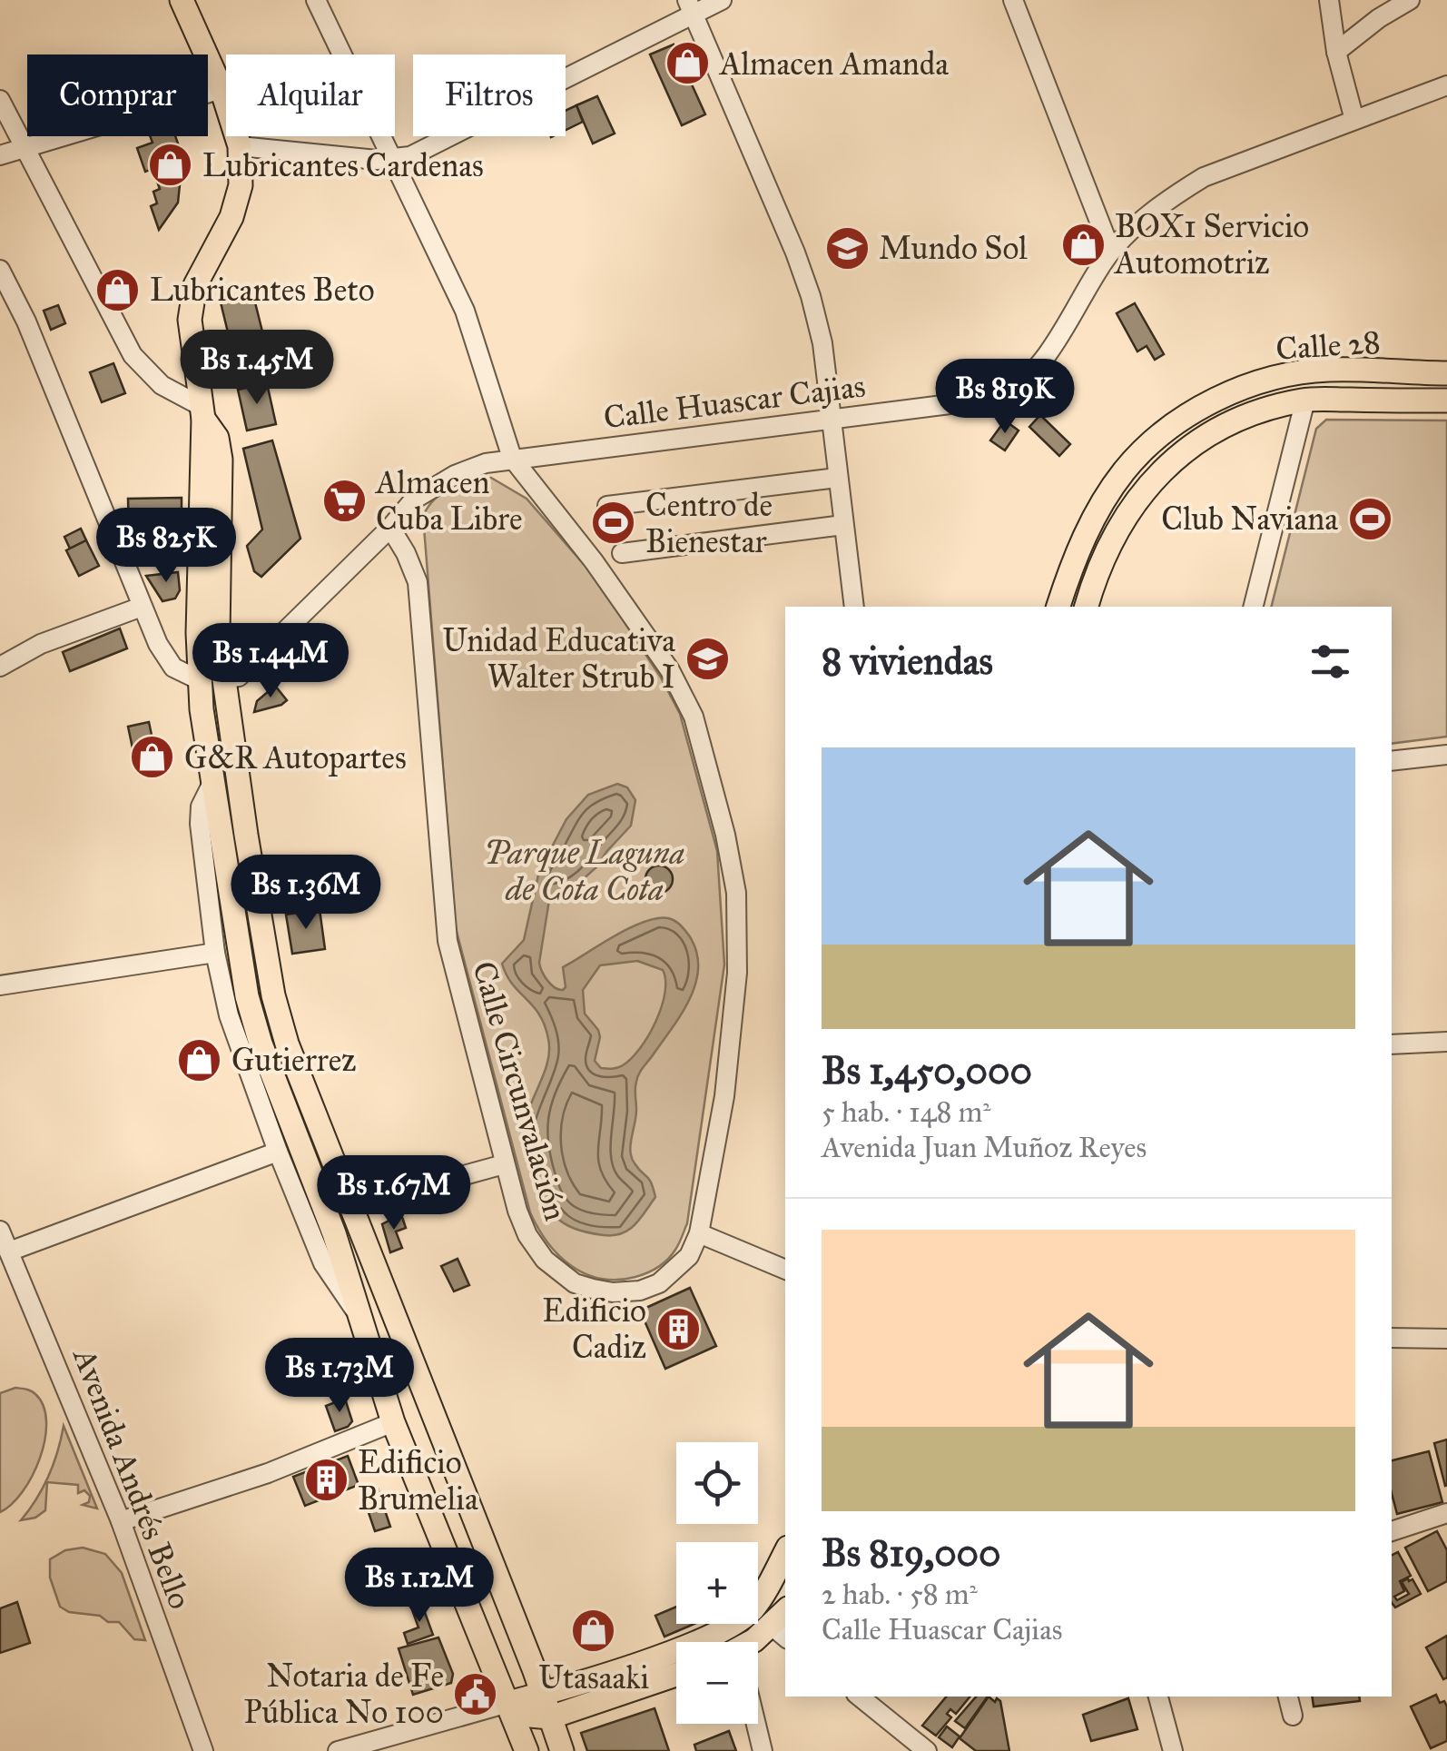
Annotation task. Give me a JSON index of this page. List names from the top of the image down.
{
  "streets": {
    "main road": ["Calle 28"],
    "street": ["Calle Huascar Cajias", "Calle Circunvalación", "Avenida Andrés Bello"]
  },
  "crossings": [
    ["Calle Huascar Cajias", "Calle Circunvalación"]
  ],
  "parks": ["Parque Laguna de Cota Cota"],
  "places": {
    "shop": [
      "Almacen Amanda",
      "Lubricantes Cardenas",
      "BOX1 Servicio Automotriz",
      "Lubricantes Beto",
      "G&R Autopartes",
      "Gutierrez",
      "Utasaaki"
    ],
    "school or university": ["Mundo Sol", "Unidad Educativa Walter Strub I"],
    "supermarket": ["Almacen Cuba Libre"],
    "sports": ["Club Naviana", "Centro de Bienestar"],
    "building": ["Edificio Cadiz", "Edificio Brumelia"],
    "public building": ["Notaria de Fe Pública No 100"]
  },
  "page": {
    "chip": ["Comprar", "Alquilar", "Filtros"],
    "price": [
      "Bs 1.45M",
      "Bs 819K",
      "Bs 825K",
      "Bs 1.44M",
      "Bs 1.36M",
      "Bs 1.67M",
      "Bs 1.73M",
      "Bs 1.12M"
    ],
    "heading": "8 viviendas",
    "list": [
      {
        "name": "Bs 1,450,000",
        "note": "5 hab. · 148 m² · Avenida Juan Muñoz Reyes"
      },
      {
        "name": "Bs 819,000",
        "note": "2 hab. · 58 m² · Calle Huascar Cajias"
      }
    ],
    "map_buttons": ["+", "−"]
  }
}
